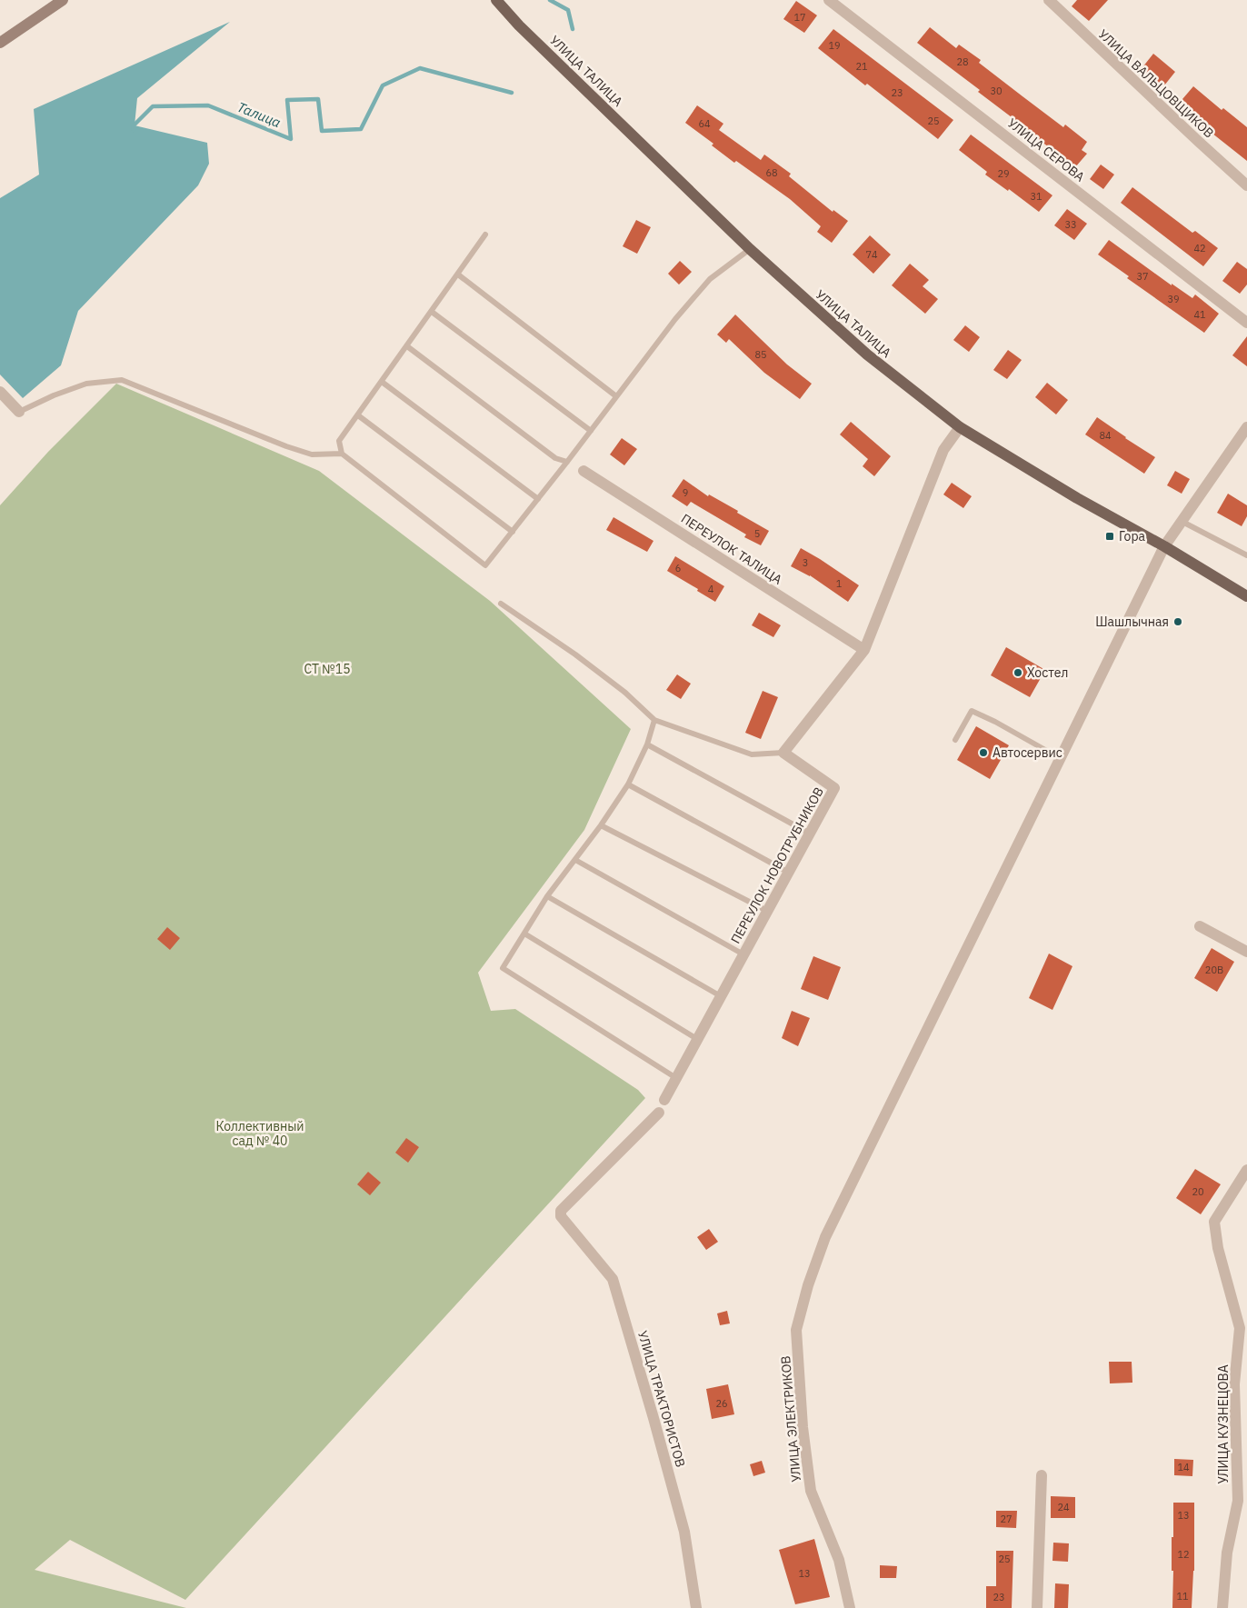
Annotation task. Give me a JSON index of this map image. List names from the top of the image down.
{
  "streets": {
    "main road": ["УЛИЦА ТАЛИЦА"],
    "street": [
      "УЛИЦА ВАЛЬЦОВЩИКОВ",
      "УЛИЦА СЕРОВА",
      "ПЕРЕУЛОК ТАЛИЦА",
      "ПЕРЕУЛОК НОВОТРУБНИКОВ",
      "УЛИЦА ТРАКТОРИСТОВ",
      "УЛИЦА ЭЛЕКТРИКОВ",
      "УЛИЦА КУЗНЕЦОВА"
    ]
  },
  "crossings": [
    ["УЛИЦА ТАЛИЦА", "УЛИЦА ЭЛЕКТРИКОВ"]
  ],
  "water": ["Талица"],
  "parks": ["СТ №15", "Коллективный сад № 40"],
  "places": {
    "transit": ["Гора"],
    "other": ["Шашлычная", "Хостел", "Автосервис"]
  },
  "house_numbers": [
    "17",
    "19",
    "28",
    "21",
    "30",
    "23",
    "25",
    "64",
    "68",
    "29",
    "31",
    "33",
    "42",
    "74",
    "37",
    "39",
    "41",
    "85",
    "84",
    "9",
    "5",
    "3",
    "6",
    "1",
    "4",
    "20В",
    "20",
    "26",
    "14",
    "24",
    "13",
    "27",
    "12",
    "25",
    "13",
    "11",
    "23"
  ]
}
